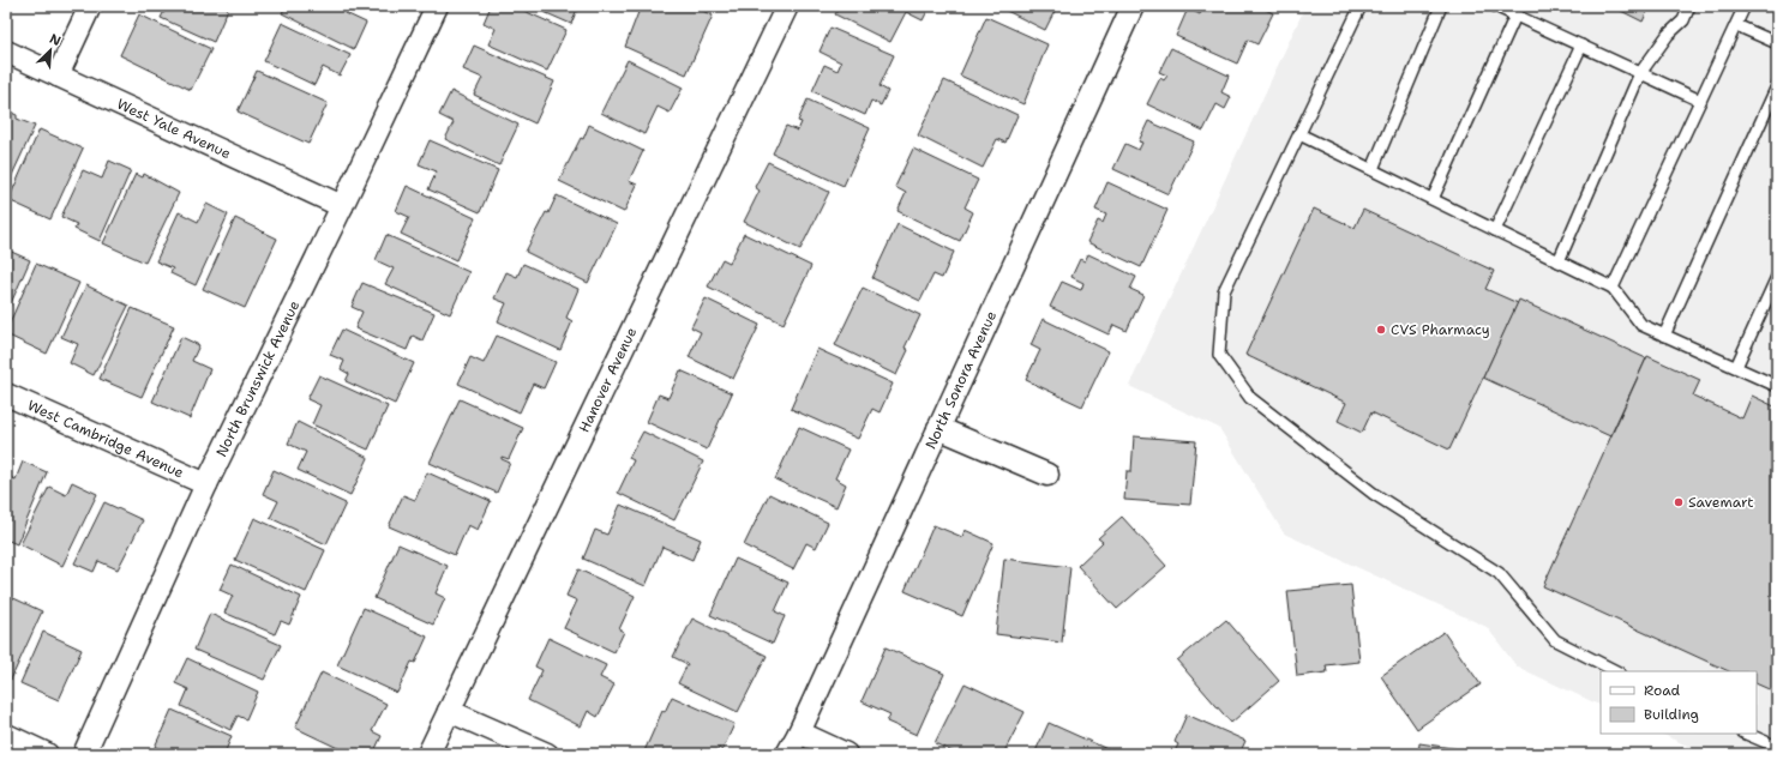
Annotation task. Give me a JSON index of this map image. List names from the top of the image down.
{
  "streets": {
    "street": [
      "West Yale Avenue",
      "North Brunswick Avenue",
      "Hanover Avenue",
      "North Sonora Avenue",
      "West Cambridge Avenue"
    ]
  },
  "crossings": [
    ["West Yale Avenue", "North Brunswick Avenue"],
    ["North Brunswick Avenue", "West Cambridge Avenue"]
  ],
  "places": ["CVS Pharmacy", "Savemart"],
  "legend": ["Road", "Building"],
  "north": "top right"
}
